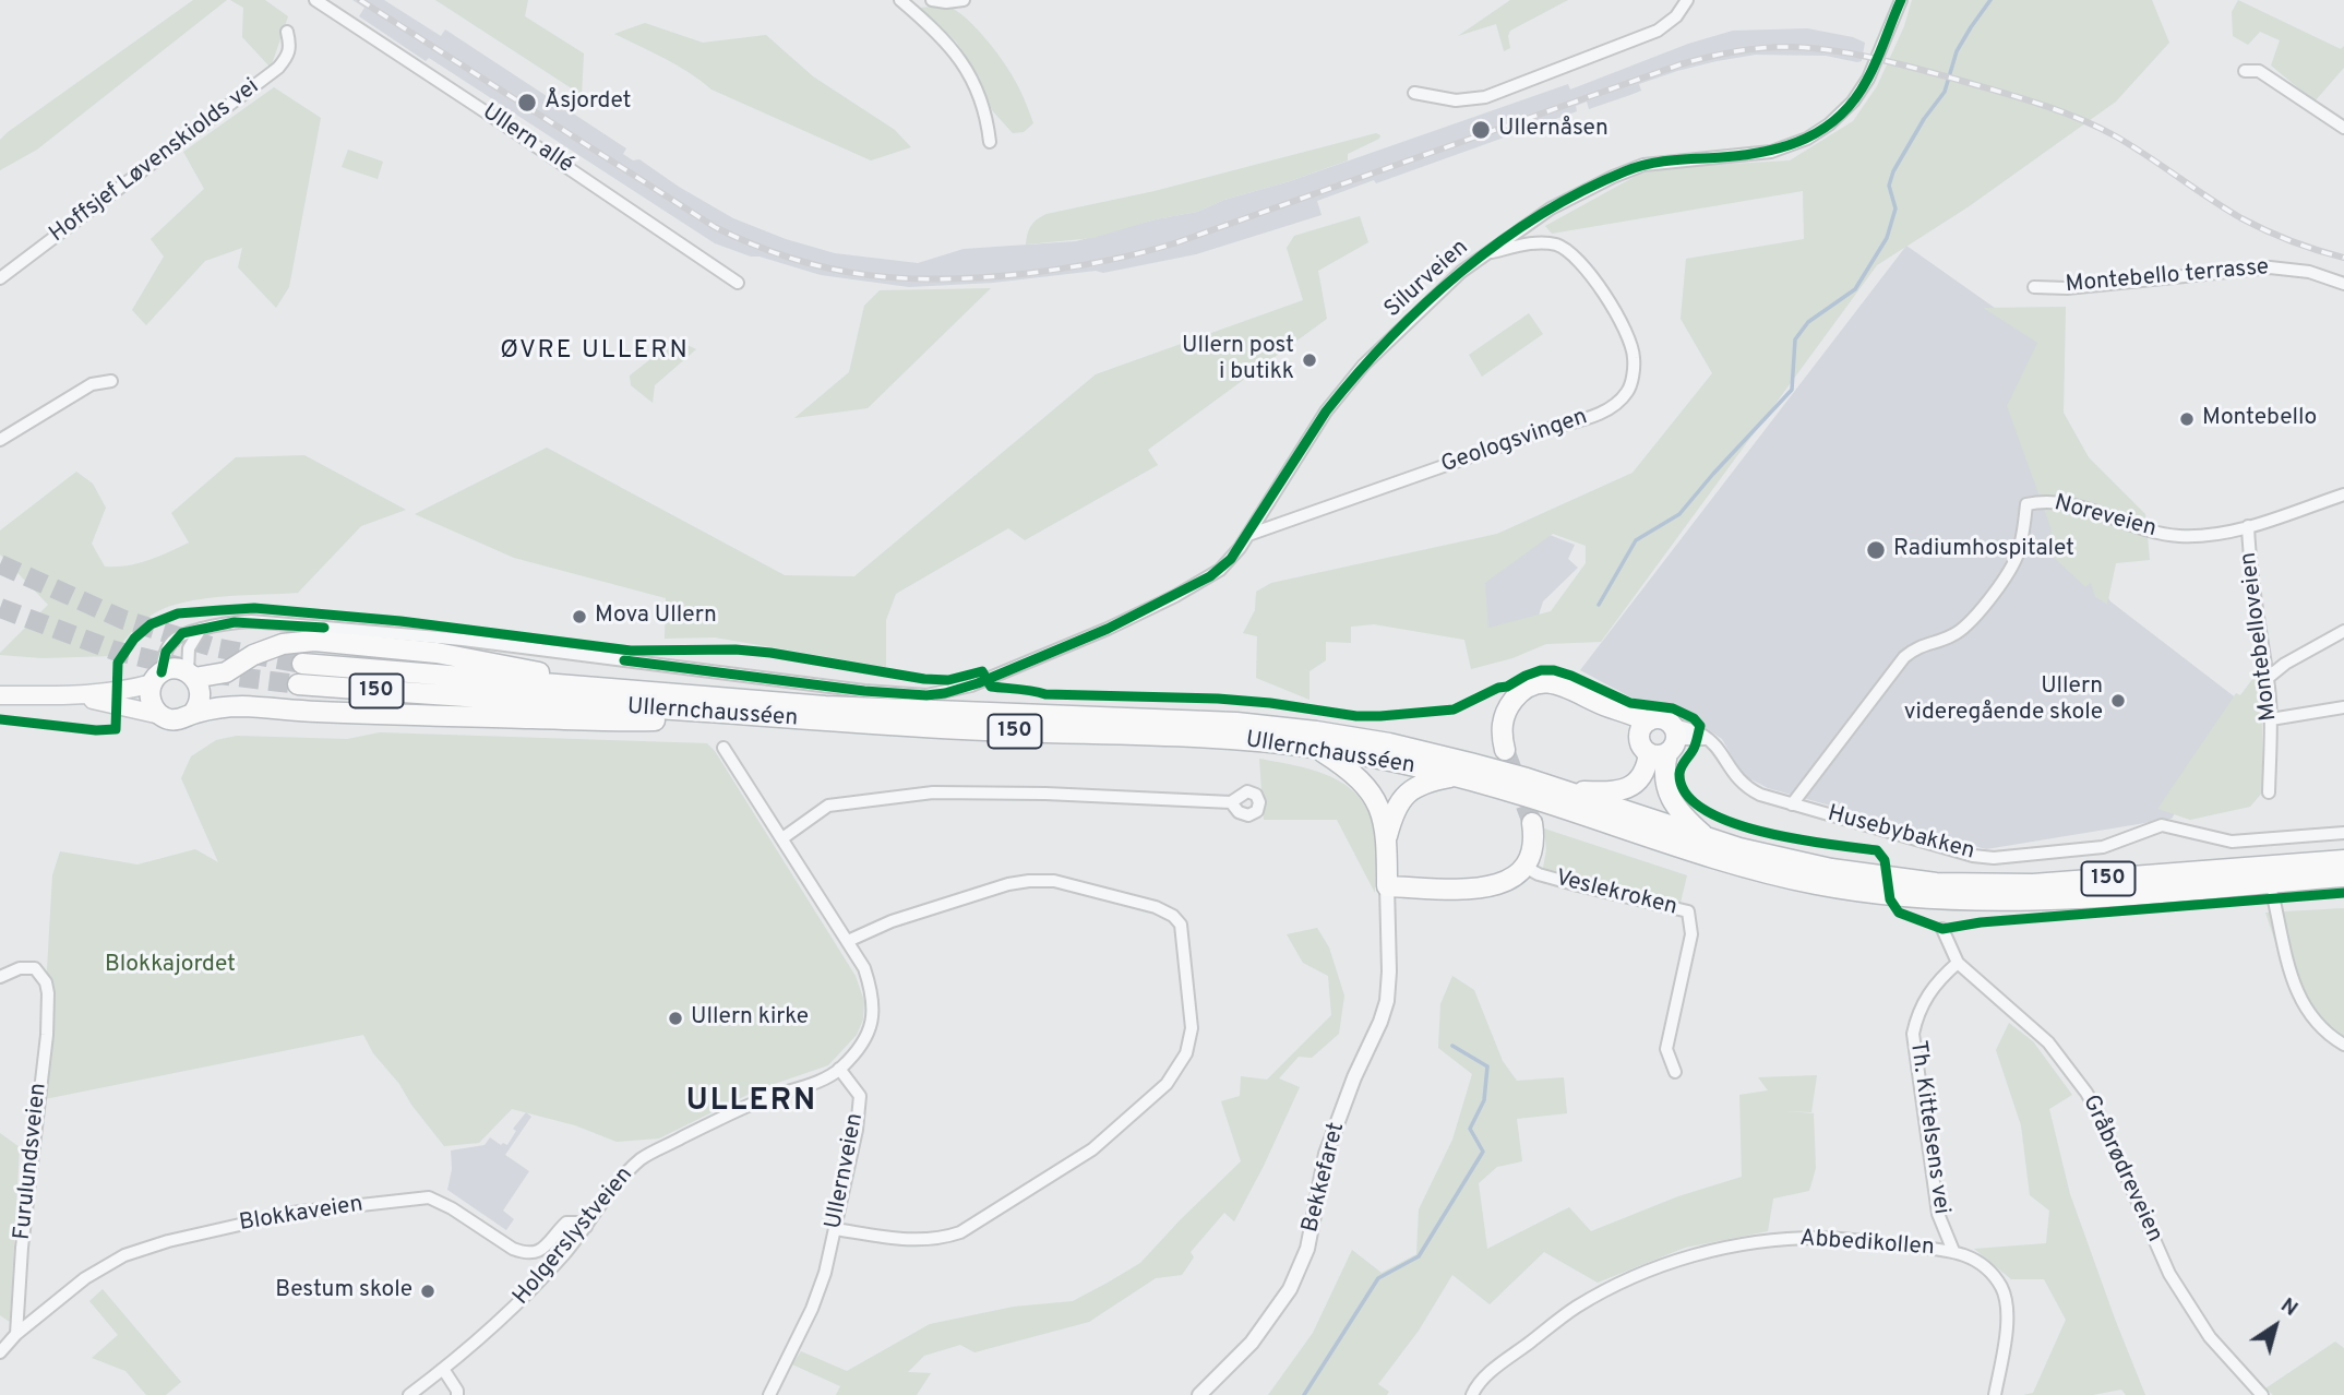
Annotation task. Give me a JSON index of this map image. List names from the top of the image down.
{
  "streets": {
    "highway": ["150", "Ullernchausséen", "Veslekroken"],
    "street": [
      "Ullern allé",
      "Hoffsjef Løvenskiolds vei",
      "Montebello terrasse",
      "Silurveien",
      "Geologsvingen",
      "Noreveien",
      "Montebelloveien",
      "Husebybakken",
      "Th. Kittelsens vei",
      "Furulundsveien",
      "Gråbrødreveien",
      "Ullernveien",
      "Bekkefaret",
      "Blokkaveien",
      "Holgerslystveien",
      "Abbedikollen"
    ]
  },
  "crossings": [
    ["Silurveien", "Geologsvingen"],
    ["Noreveien", "Montebelloveien"],
    ["Noreveien", "Husebybakken"],
    ["150", "Ullernchausséen"],
    ["150", "Veslekroken"],
    ["150", "Bekkefaret"],
    ["Veslekroken", "Bekkefaret"],
    ["Th. Kittelsens vei", "Gråbrødreveien"],
    ["Th. Kittelsens vei", "Abbedikollen"],
    ["Furulundsveien", "Blokkaveien"],
    ["Ullernveien", "Holgerslystveien"],
    ["Blokkaveien", "Holgerslystveien"]
  ],
  "districts": ["ØVRE ULLERN", "ULLERN"],
  "parks": ["Blokkajordet"],
  "places": [
    "Åsjordet",
    "Ullernåsen",
    "Ullern post i butikk",
    "Montebello",
    "Radiumhospitalet",
    "Mova Ullern",
    "Ullern videregående skole",
    "Ullern kirke",
    "Bestum skole"
  ],
  "north": "top right"
}
